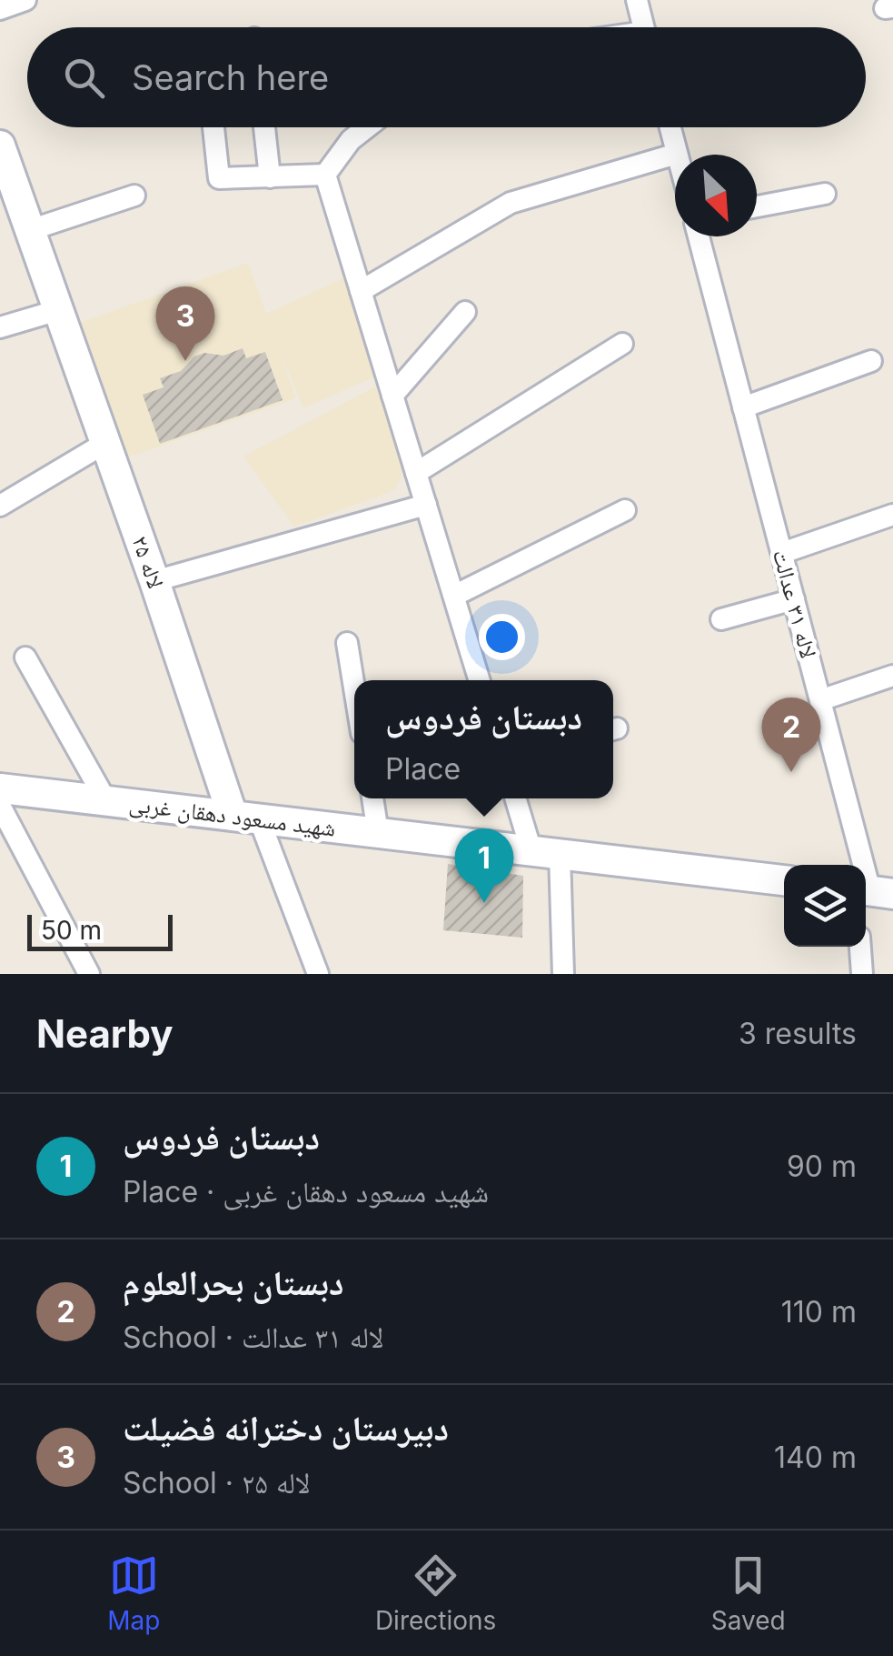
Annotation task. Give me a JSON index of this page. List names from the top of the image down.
{
  "streets": {
    "main road": ["لاله ۲۵", "شهید مسعود دهقان غربی"],
    "street": ["لاله ۳۱ عدالت"]
  },
  "crossings": [
    ["لاله ۲۵", "شهید مسعود دهقان غربی"]
  ],
  "scale_bar": "50 m",
  "north": "bottom right",
  "page": {
    "search": "Search here",
    "pins": ["3", "2", "1"],
    "popup": ["دبستان فردوس", "Place"],
    "scale": "50 m",
    "heading": ["Nearby", "3 results"],
    "list": [
      {
        "mark": "1",
        "name": "دبستان فردوس",
        "note": "Place · شهید مسعود دهقان غربی",
        "value": "90 m"
      },
      {
        "mark": "2",
        "name": "دبستان بحرالعلوم",
        "note": "School · لاله ۳۱ عدالت",
        "value": "110 m"
      },
      {
        "mark": "3",
        "name": "دبیرستان دخترانه فضیلت",
        "note": "School · لاله ۲۵",
        "value": "140 m"
      }
    ],
    "nav": ["Map", "Directions", "Saved"]
  }
}
